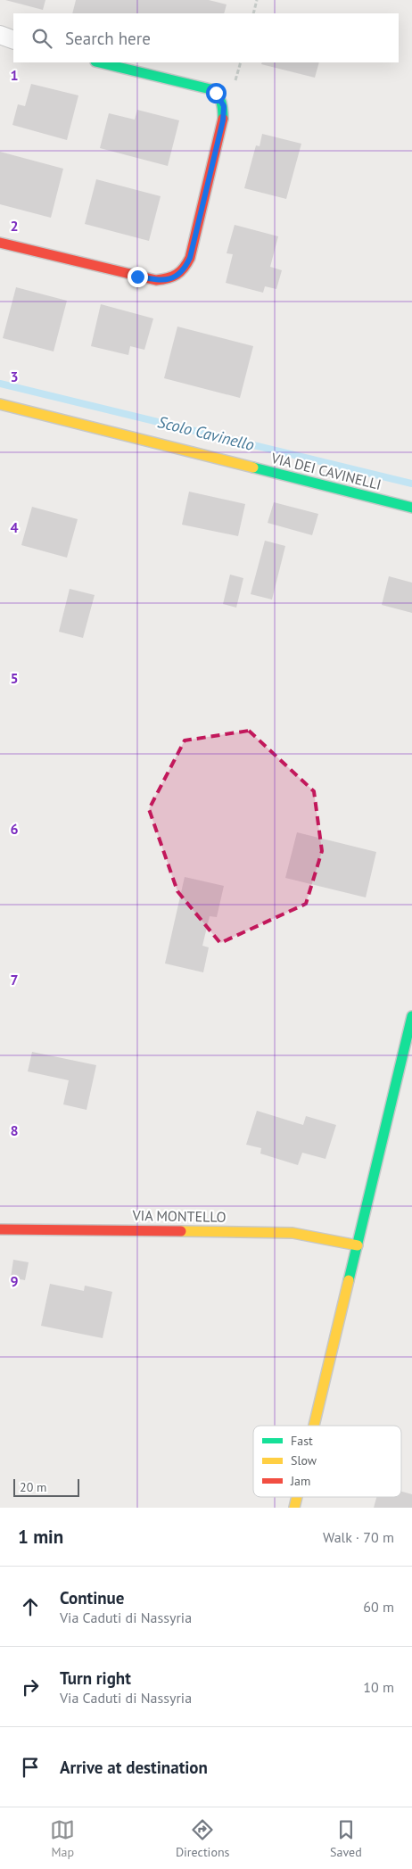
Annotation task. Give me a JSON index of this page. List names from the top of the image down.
{
  "streets": {
    "street": ["VIA DEI CAVINELLI", "VIA MONTELLO"]
  },
  "water": ["Scolo Cavinello"],
  "legend": ["Fast", "Slow", "Jam"],
  "scale_bar": "20 m",
  "page": {
    "search": "Search here",
    "scale": "20 m",
    "heading": ["1 min", "Walk · 70 m"],
    "list": [
      ["Continue", "Via Caduti di Nassyria", "60 m"],
      ["Turn right", "Via Caduti di Nassyria", "10 m"],
      "Arrive at destination"
    ],
    "nav": ["Map", "Directions", "Saved"]
  },
  "grid": {
    "rows": [
      "1",
      "2",
      "3",
      "4",
      "5",
      "6",
      "7",
      "8",
      "9"
    ]
  }
}
